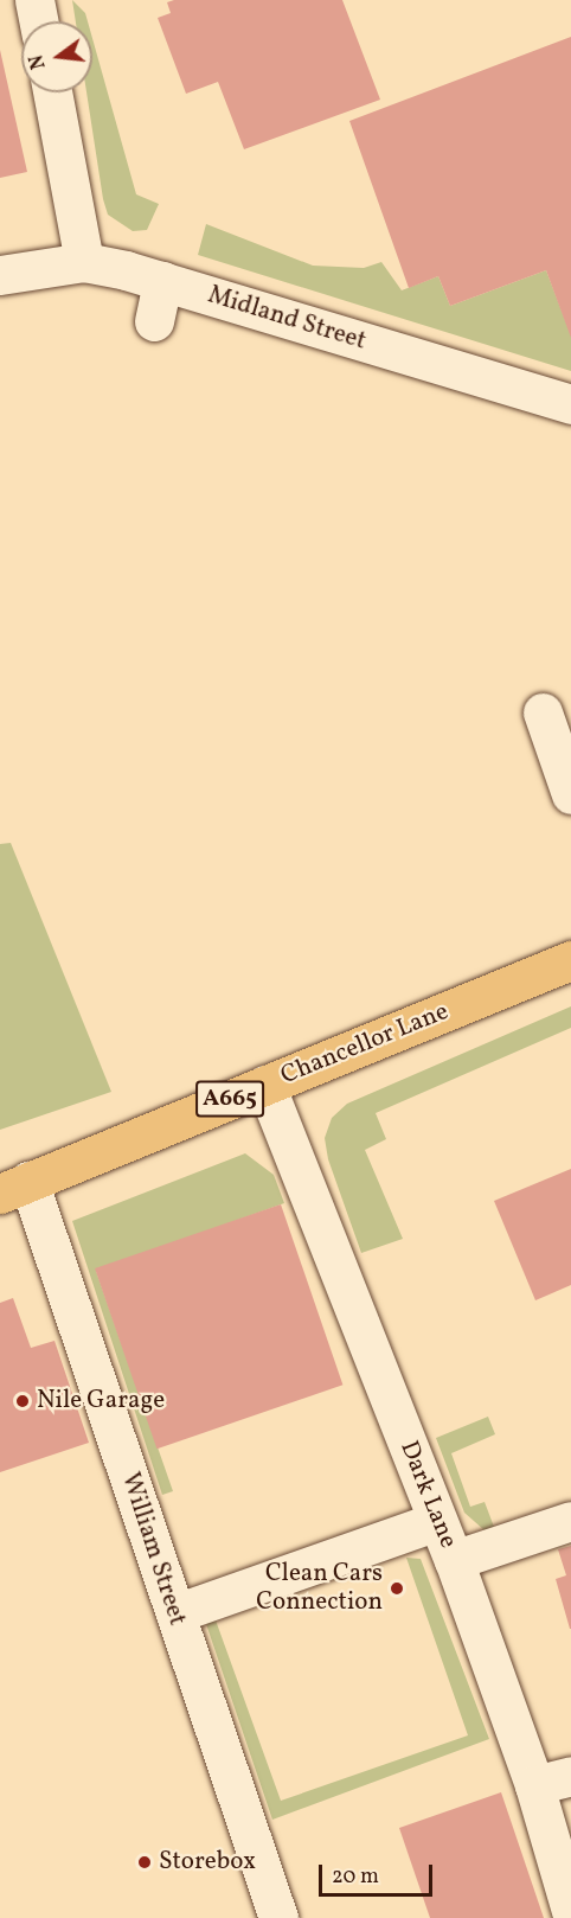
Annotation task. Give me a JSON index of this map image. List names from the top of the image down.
{
  "streets": {
    "highway": ["Chancellor Lane", "A665"],
    "street": ["Midland Street", "Dark Lane", "William Street"]
  },
  "crossings": [
    ["Chancellor Lane", "Dark Lane"],
    ["Chancellor Lane", "William Street"]
  ],
  "places": ["Nile Garage", "Clean Cars Connection", "Storebox"],
  "scale_bar": "20 m",
  "north": "left"
}
